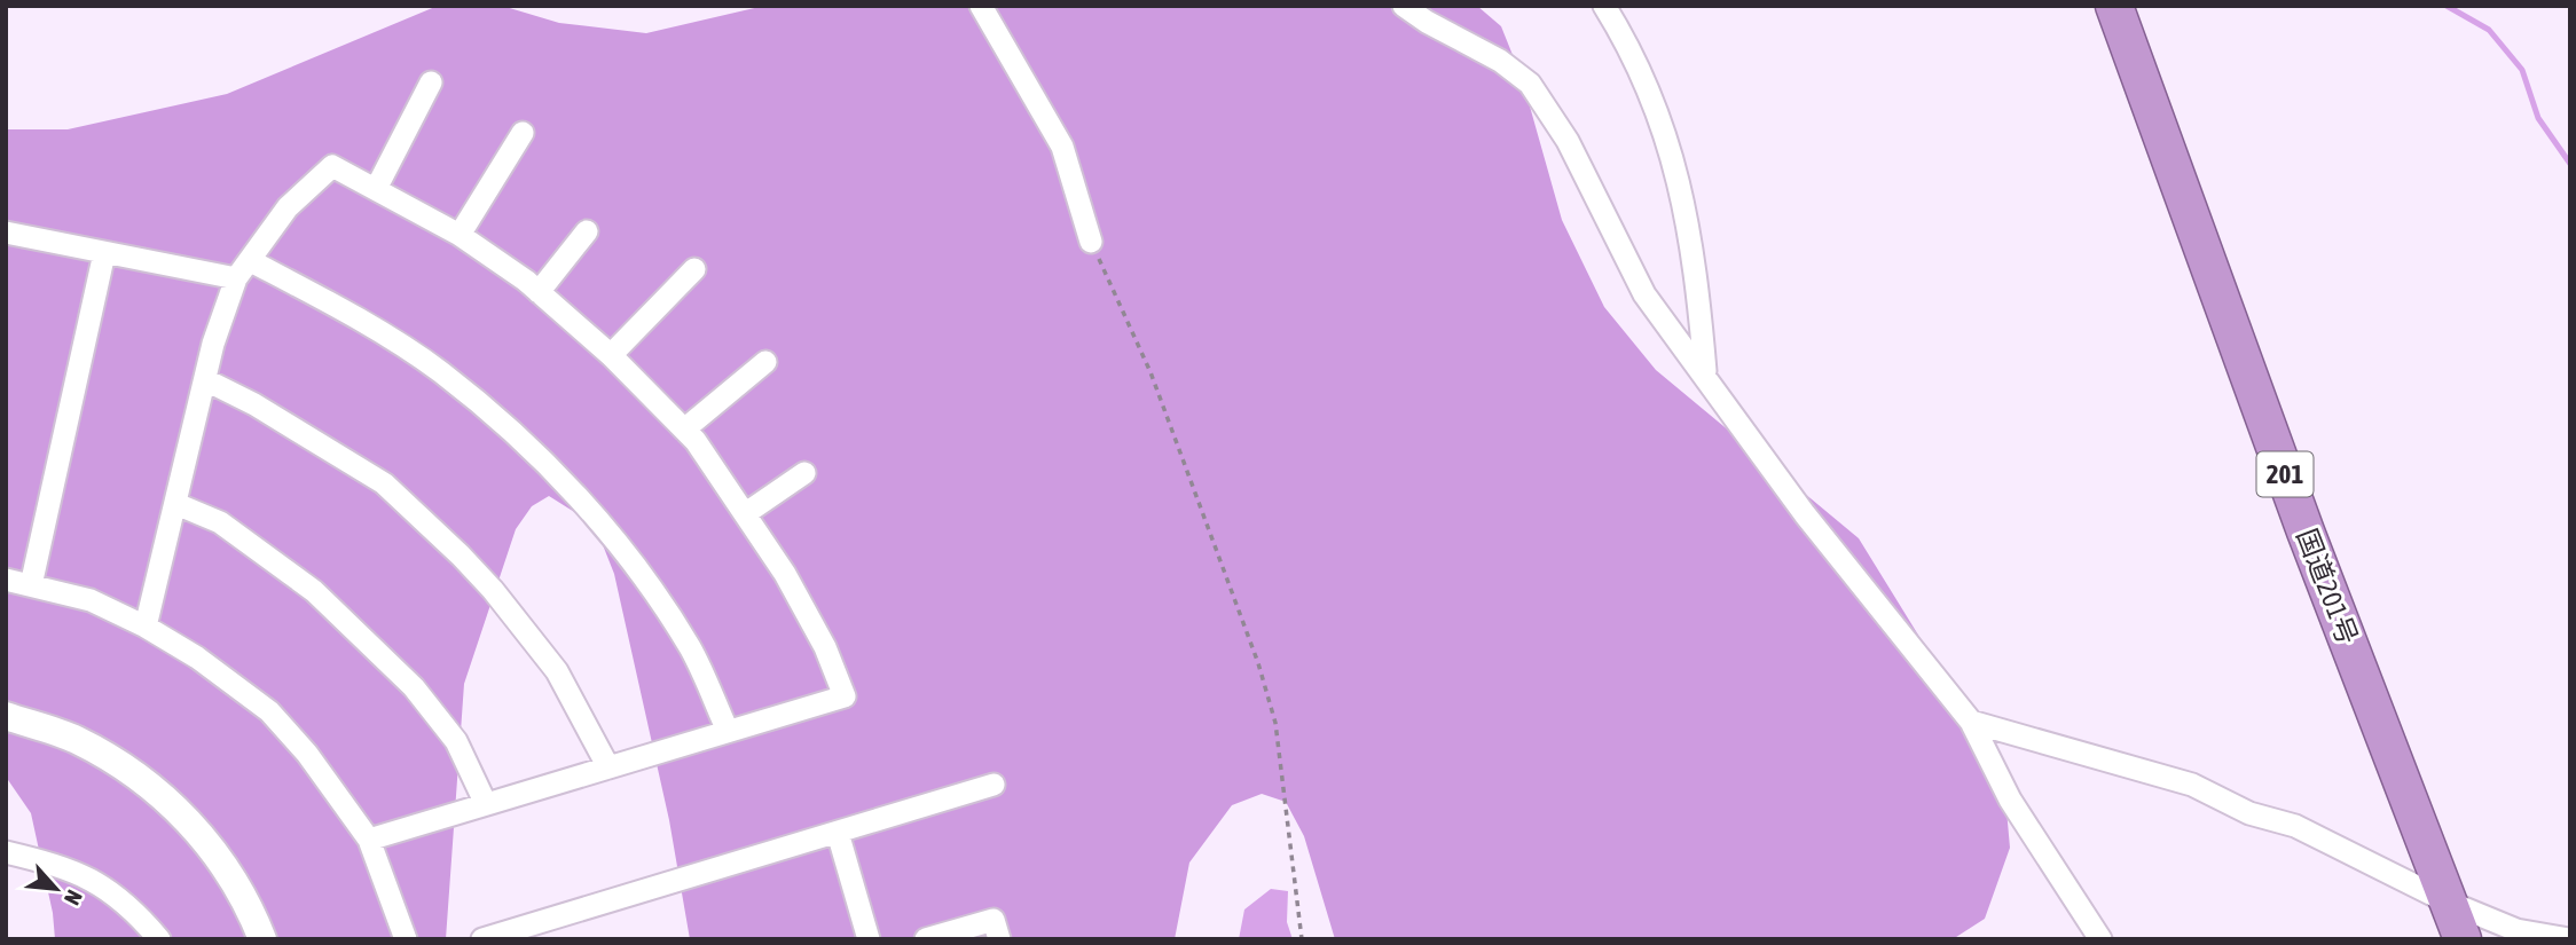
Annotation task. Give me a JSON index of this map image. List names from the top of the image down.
{
  "streets": {
    "highway": ["201", "国道201号"]
  },
  "north": "bottom right"
}
